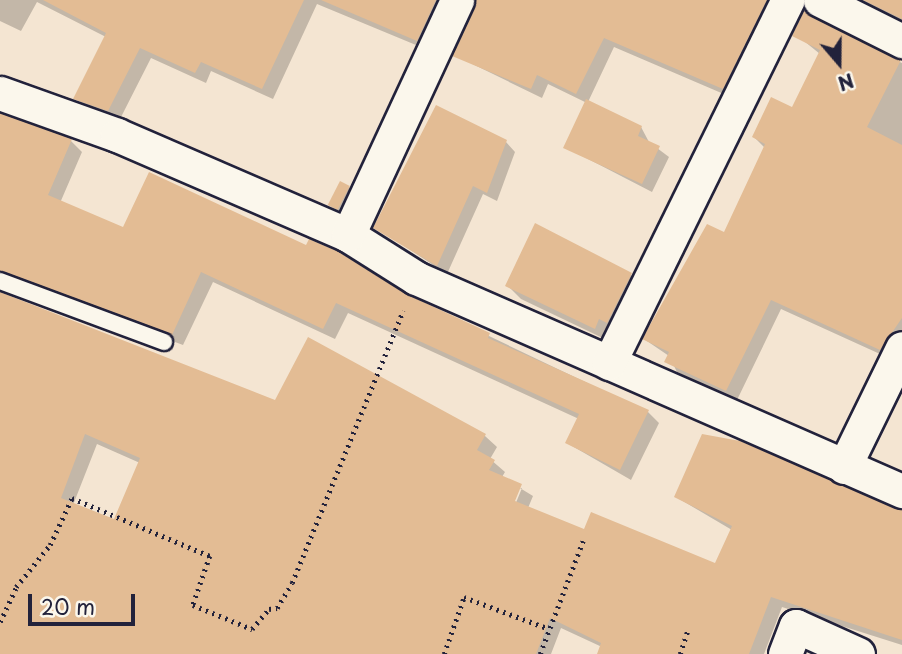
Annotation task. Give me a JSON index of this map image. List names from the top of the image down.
{
  "scale_bar": "20 m",
  "north": "bottom"
}
